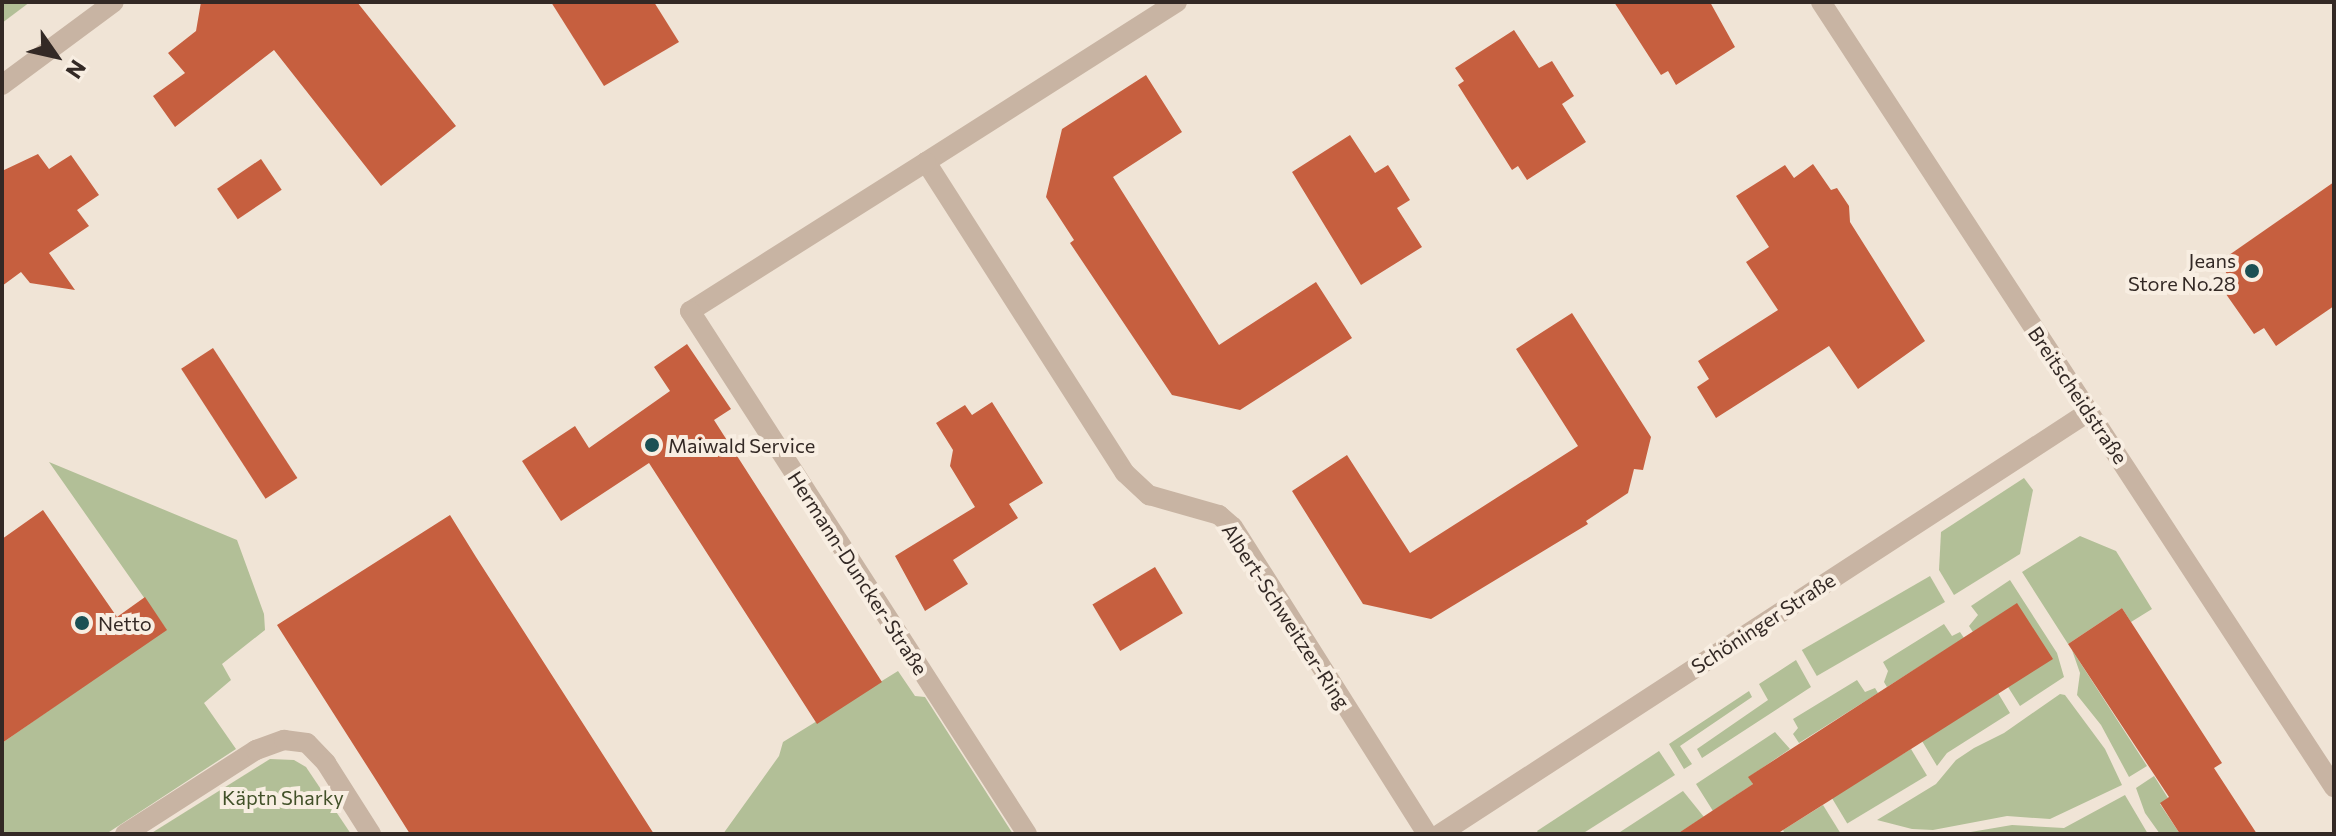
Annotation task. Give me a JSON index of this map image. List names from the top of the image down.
{
  "streets": {
    "street": [
      "Breitscheidstraße",
      "Hermann-Duncker-Straße",
      "Albert-Schweitzer-Ring",
      "Schöninger Straße"
    ]
  },
  "crossings": [
    ["Breitscheidstraße", "Schöninger Straße"],
    ["Hermann-Duncker-Straße", "Albert-Schweitzer-Ring"]
  ],
  "parks": ["Käptn Sharky"],
  "places": ["Jeans Store No.28", "Maiwald Service", "Netto"],
  "north": "bottom right"
}
